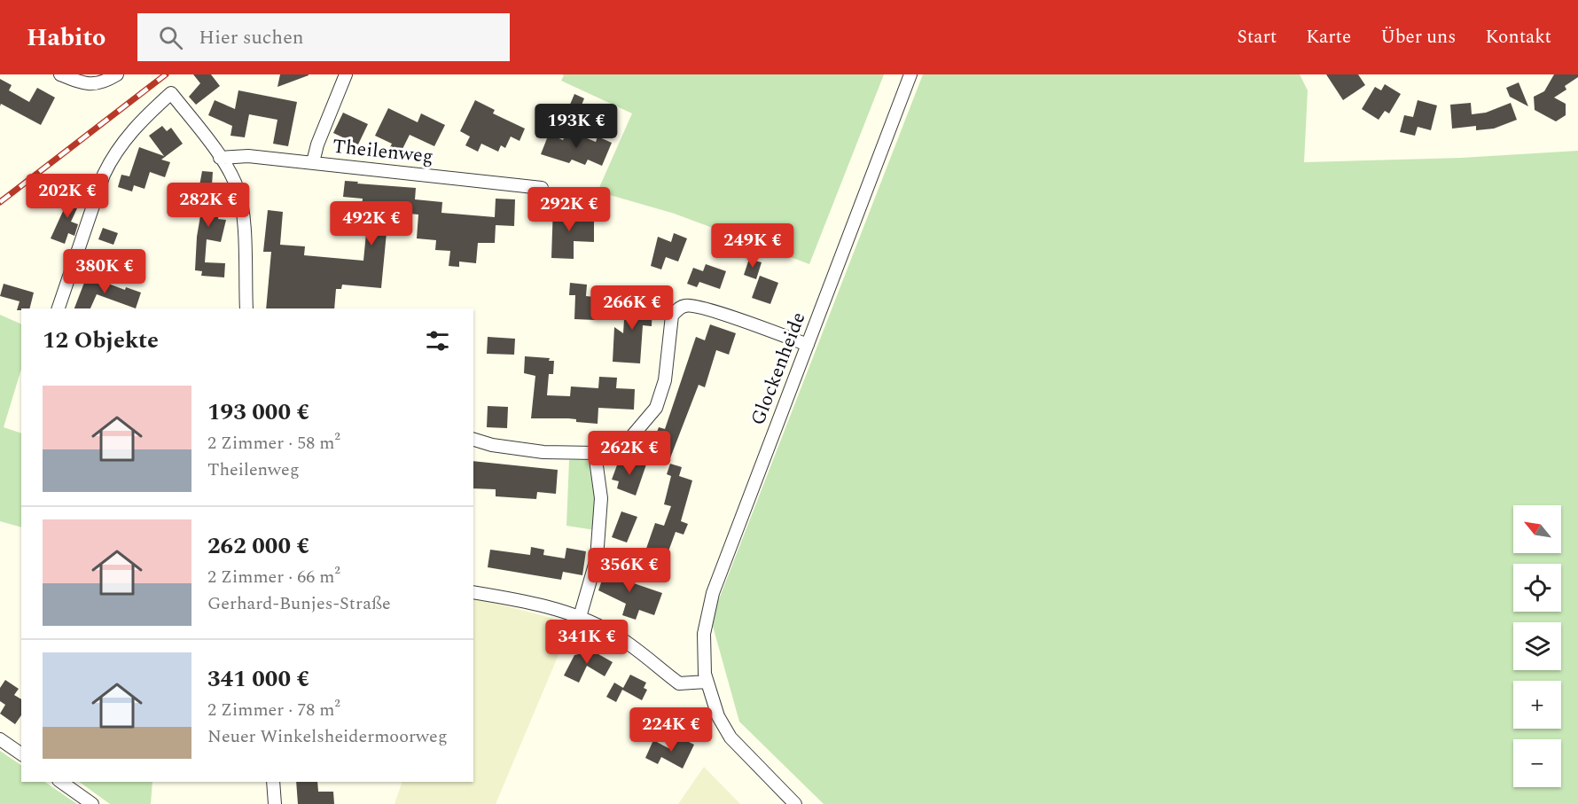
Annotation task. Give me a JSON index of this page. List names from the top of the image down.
{
  "streets": {
    "street": ["Theilenweg", "Glockenheide"]
  },
  "north": "top left",
  "page": {
    "header": "Habito",
    "search": "Hier suchen",
    "nav": [
      "Start",
      "Karte",
      "Über uns",
      "Kontakt"
    ],
    "price": [
      "193K €",
      "202K €",
      "282K €",
      "292K €",
      "492K €",
      "249K €",
      "380K €",
      "266K €",
      "262K €",
      "356K €",
      "341K €",
      "224K €"
    ],
    "heading": "12 Objekte",
    "list": [
      {
        "name": "193 000 €",
        "note": "2 Zimmer · 58 m² · Theilenweg"
      },
      {
        "name": "262 000 €",
        "note": "2 Zimmer · 66 m² · Gerhard-Bunjes-Straße"
      },
      {
        "name": "341 000 €",
        "note": "2 Zimmer · 78 m² · Neuer Winkelsheidermoorweg"
      }
    ],
    "map_buttons": ["+", "−"]
  }
}
